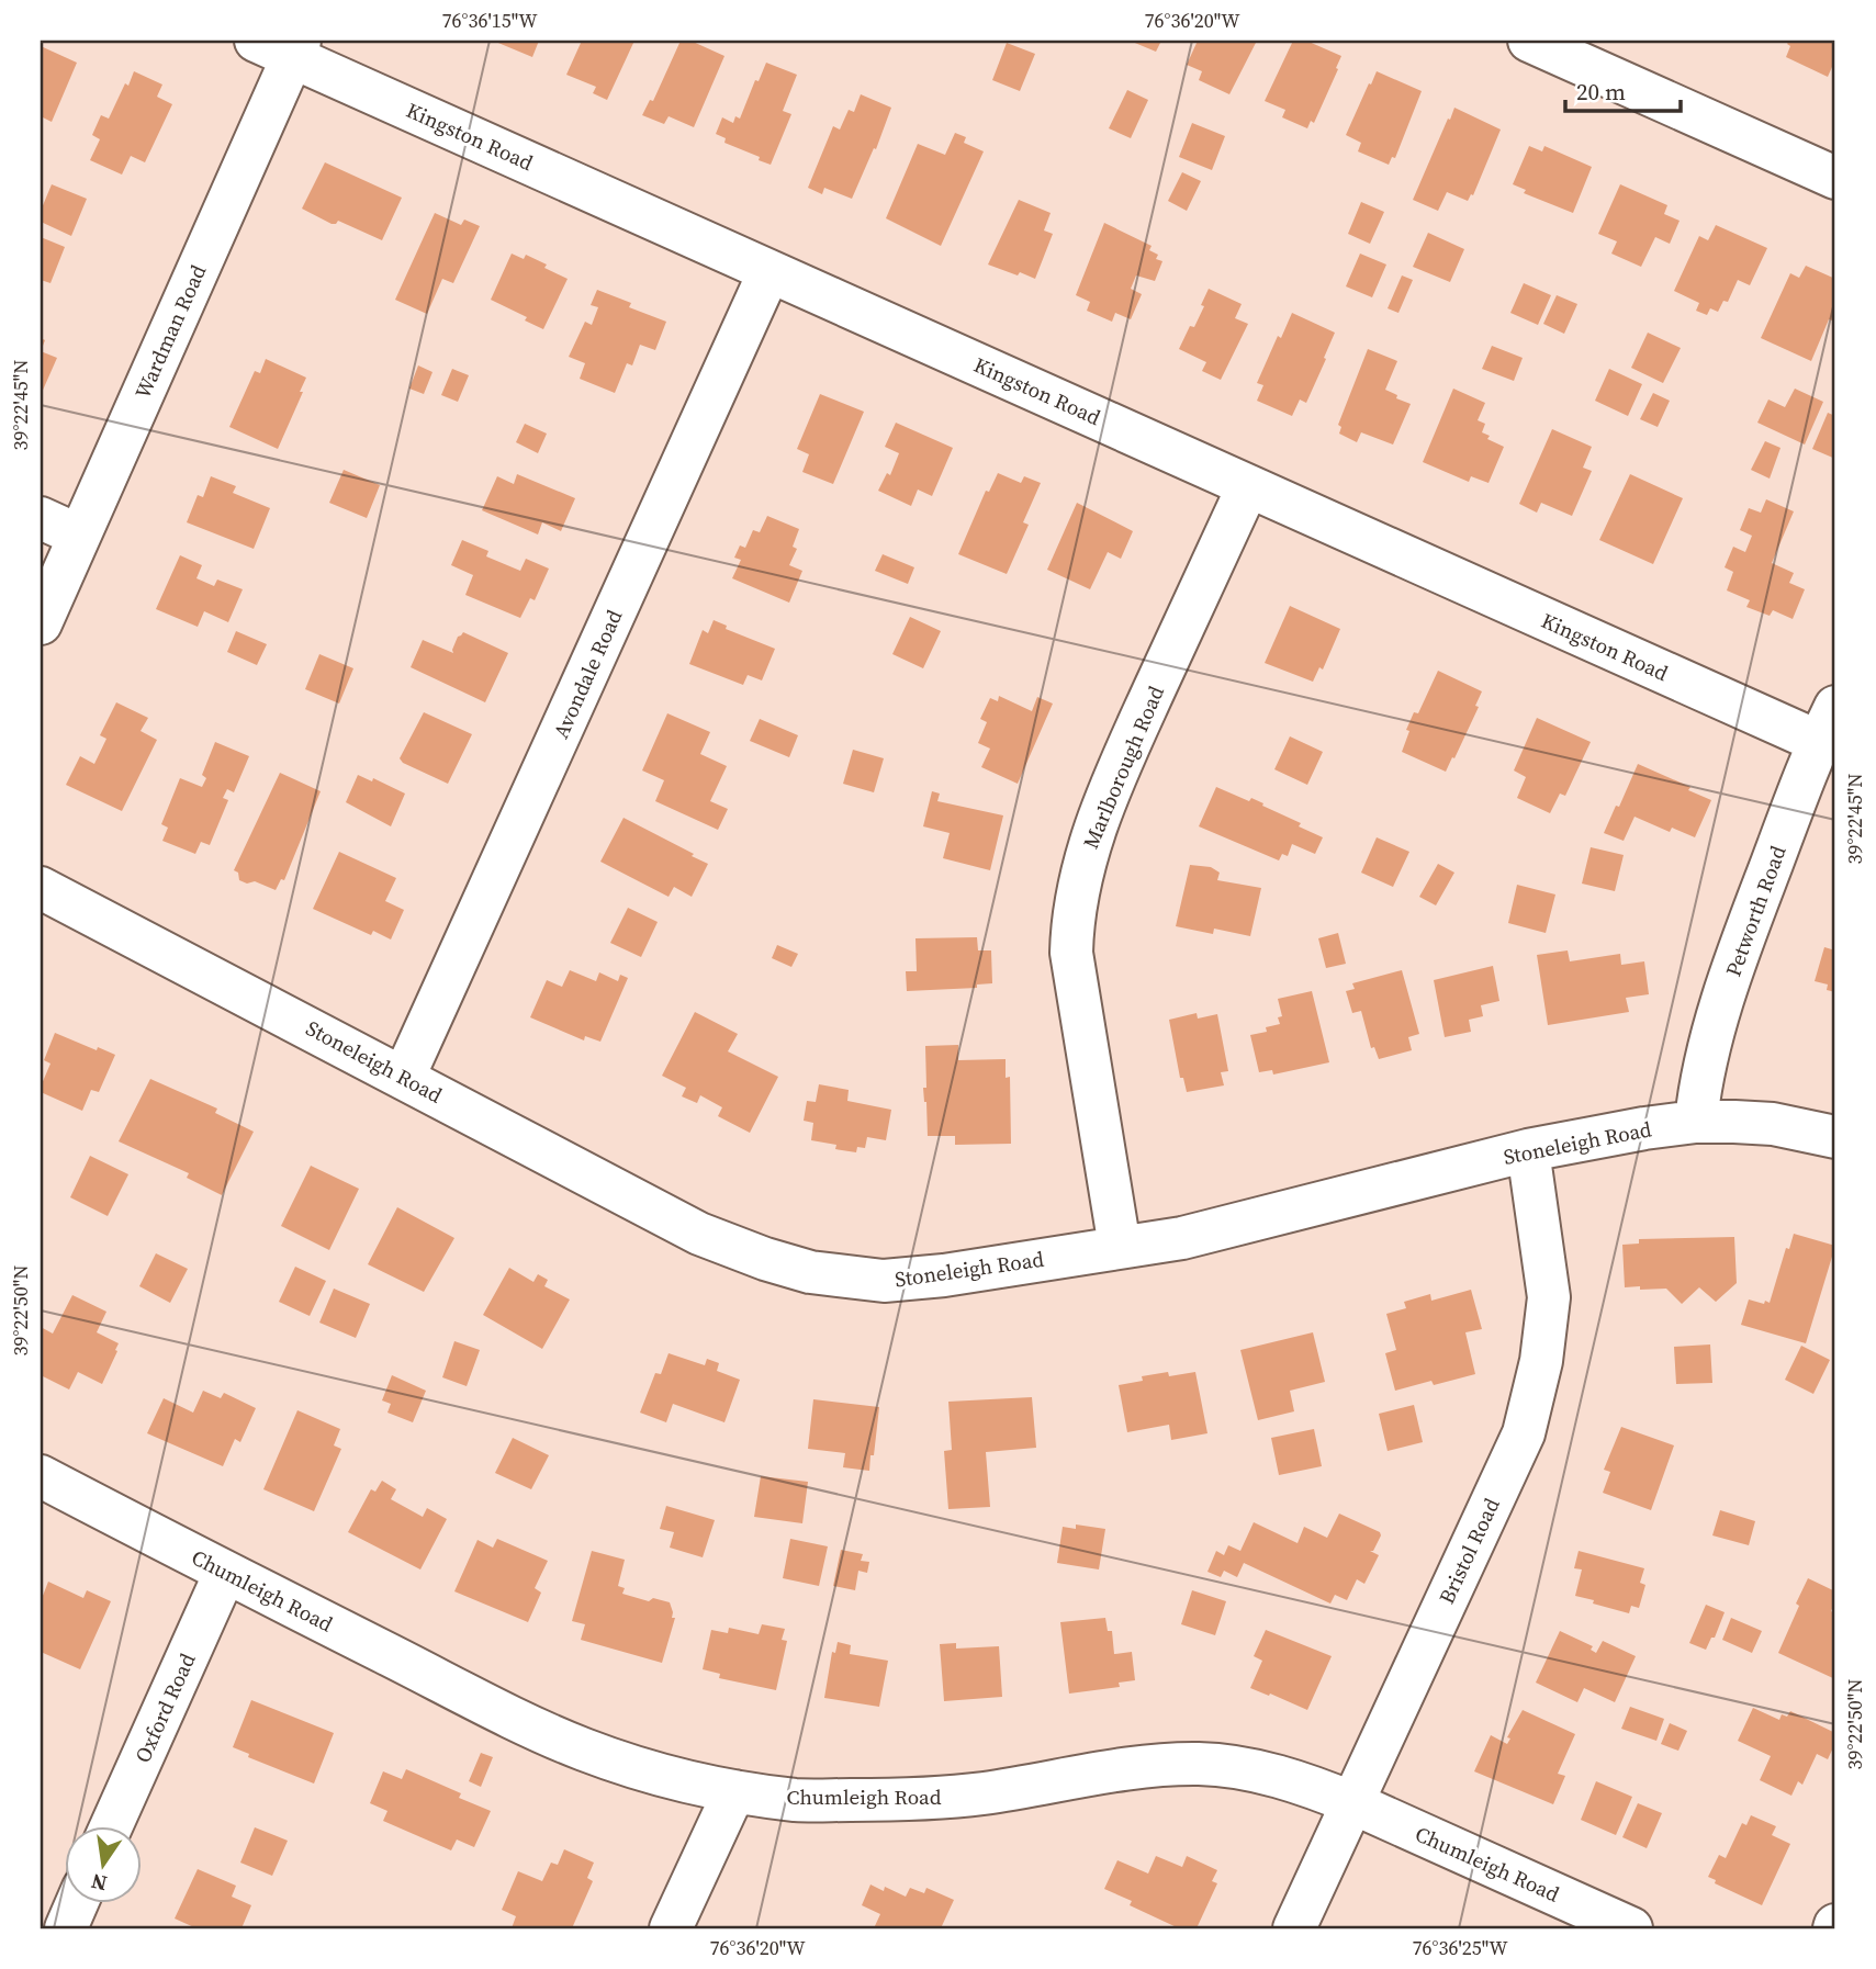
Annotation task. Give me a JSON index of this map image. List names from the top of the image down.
{
  "streets": {
    "street": [
      "Kingston Road",
      "Wardman Road",
      "Avondale Road",
      "Marlborough Road",
      "Petworth Road",
      "Stoneleigh Road",
      "Bristol Road",
      "Chumleigh Road",
      "Oxford Road"
    ]
  },
  "crossings": [
    ["Kingston Road", "Wardman Road"],
    ["Kingston Road", "Avondale Road"],
    ["Kingston Road", "Marlborough Road"],
    ["Kingston Road", "Petworth Road"],
    ["Avondale Road", "Stoneleigh Road"],
    ["Marlborough Road", "Stoneleigh Road"],
    ["Petworth Road", "Stoneleigh Road"],
    ["Stoneleigh Road", "Bristol Road"],
    ["Bristol Road", "Chumleigh Road"],
    ["Chumleigh Road", "Oxford Road"]
  ],
  "scale_bar": "20 m",
  "north": "bottom",
  "coordinates": [
    "76°36'15\"W",
    "76°36'20\"W",
    "39°22'45\"N",
    "39°22'50\"N",
    "76°36'25\"W"
  ]
}
